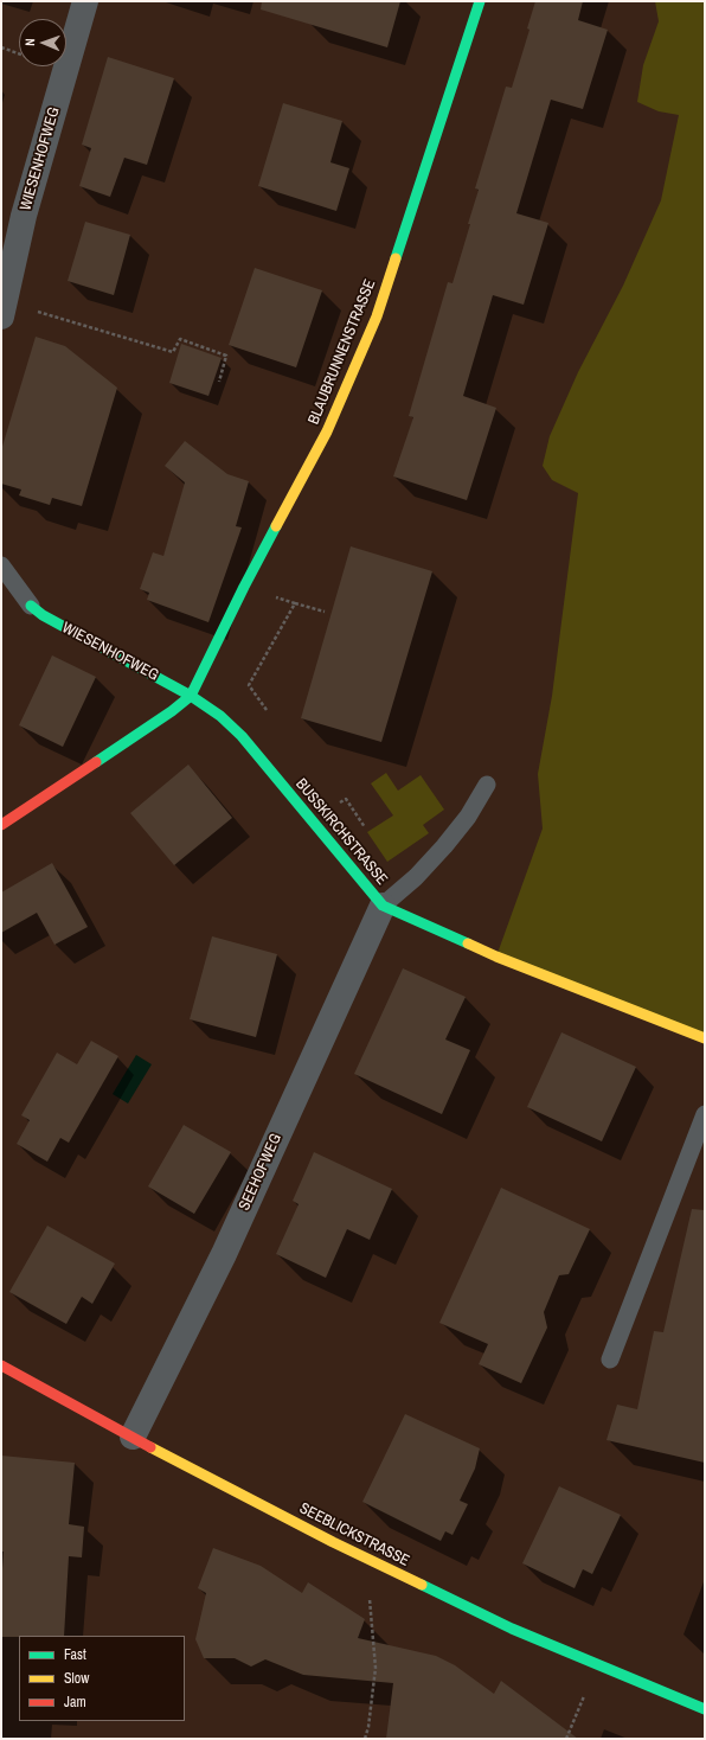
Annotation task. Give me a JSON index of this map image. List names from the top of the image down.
{
  "streets": {
    "street": [
      "WIESENHOFWEG",
      "BLAUBRUNNENSTRASSE",
      "BUSSKIRCHSTRASSE",
      "SEEHOFWEG",
      "SEEBLICKSTRASSE"
    ]
  },
  "crossings": [
    ["WIESENHOFWEG", "BLAUBRUNNENSTRASSE"],
    ["WIESENHOFWEG", "BUSSKIRCHSTRASSE"],
    ["BLAUBRUNNENSTRASSE", "BUSSKIRCHSTRASSE"],
    ["BUSSKIRCHSTRASSE", "SEEHOFWEG"],
    ["SEEHOFWEG", "SEEBLICKSTRASSE"]
  ],
  "legend": ["Fast", "Slow", "Jam"],
  "north": "left"
}
